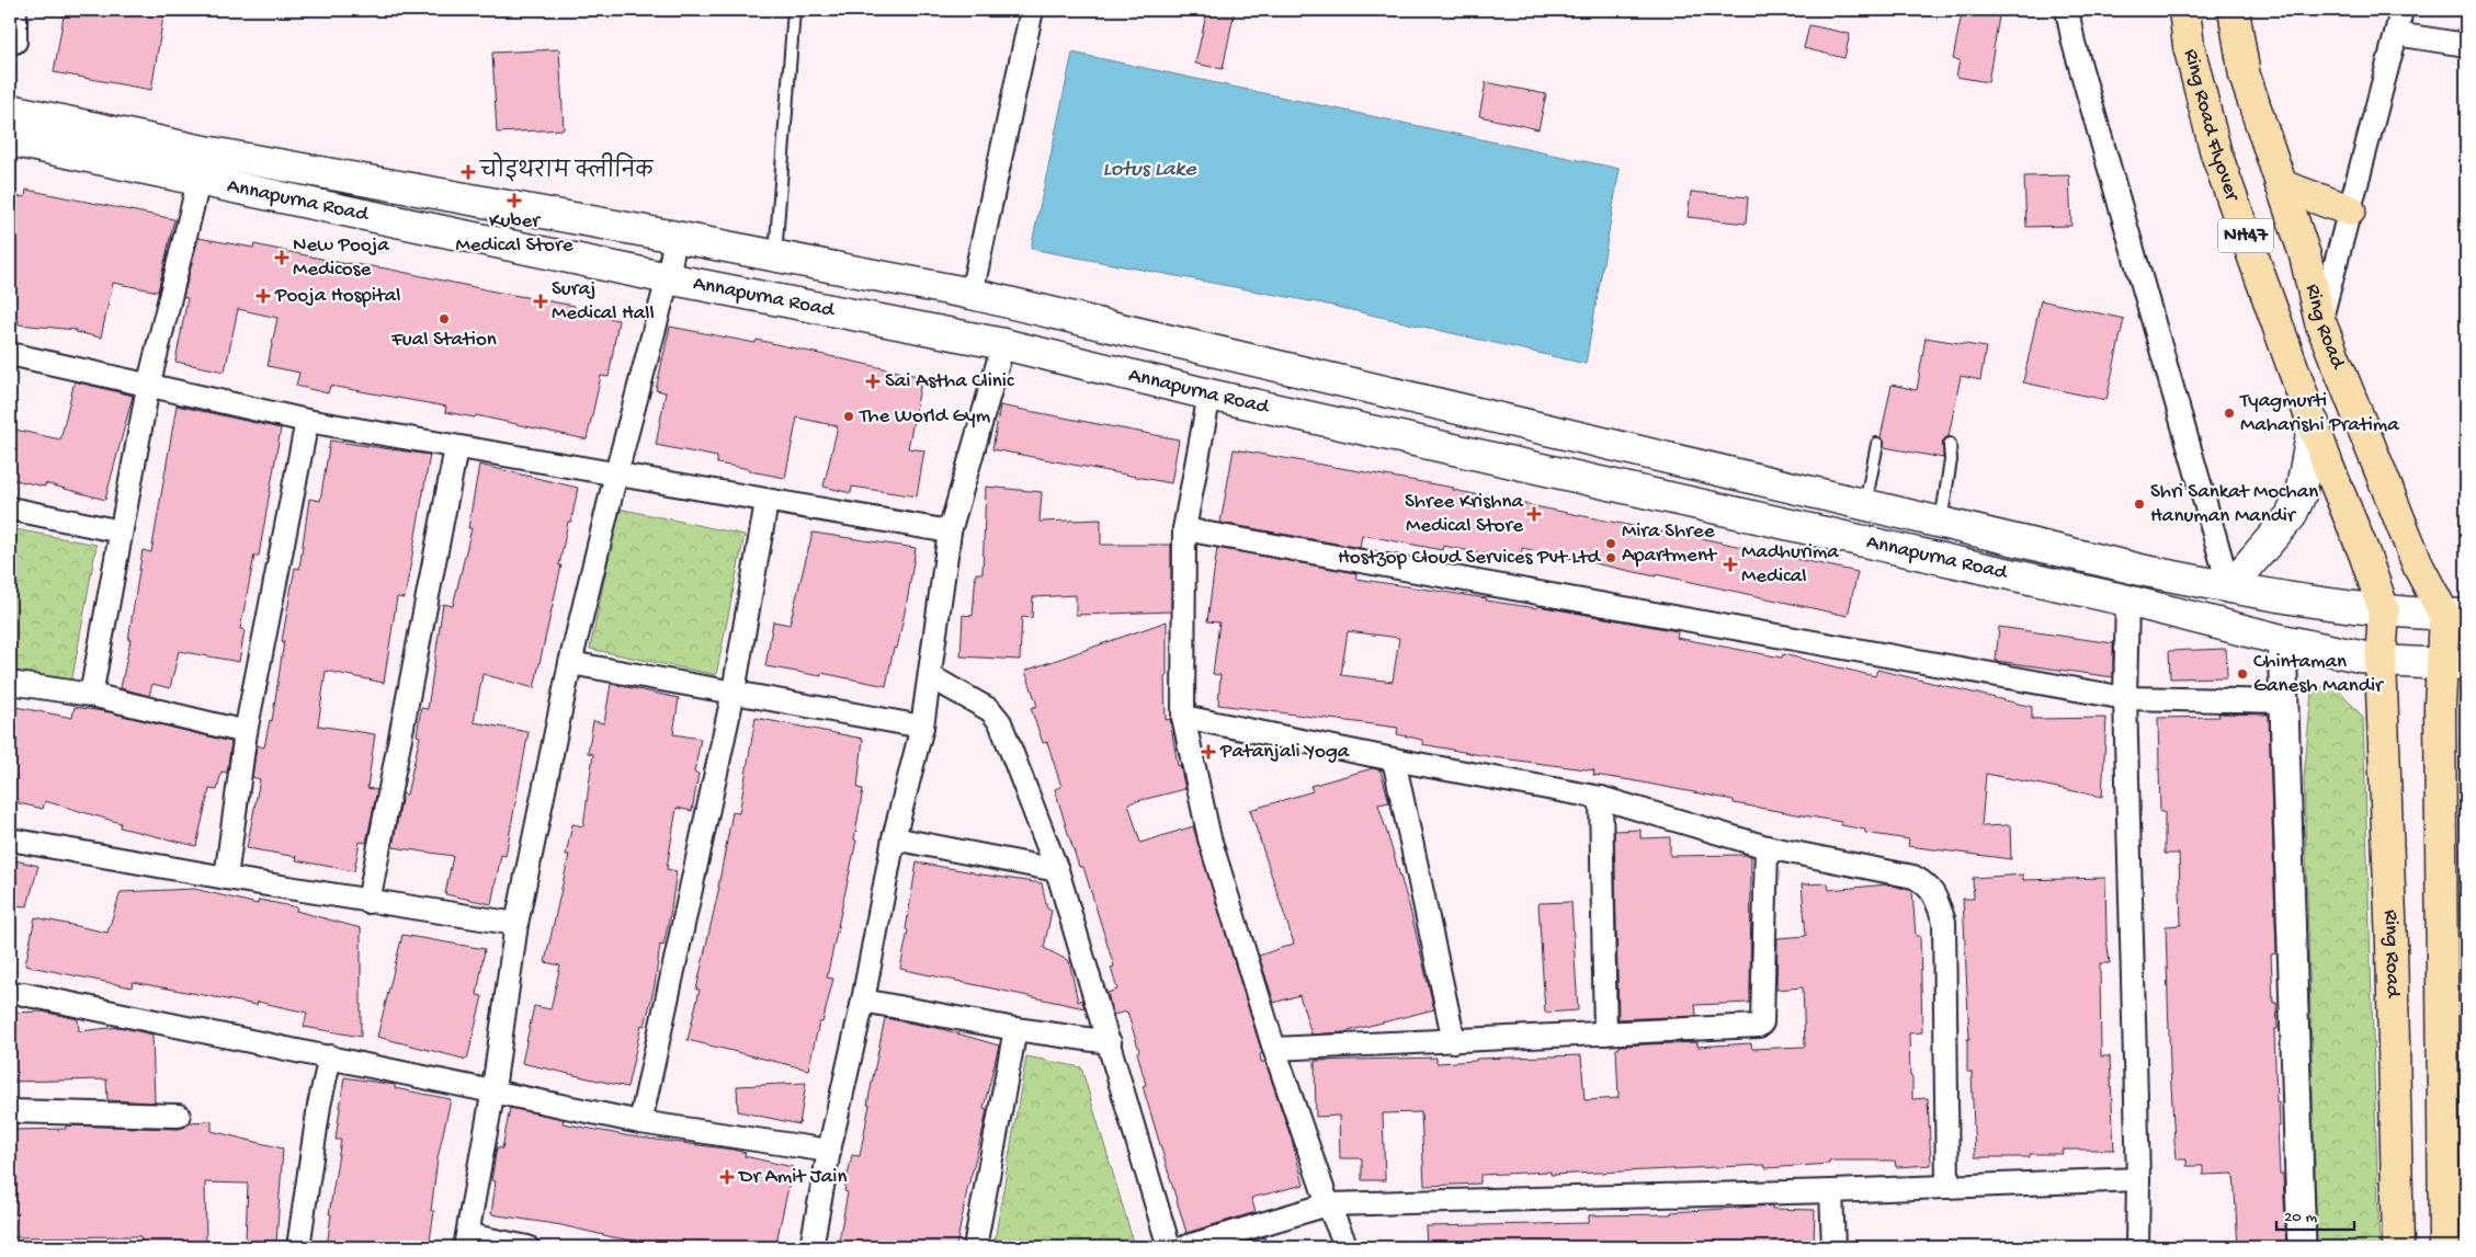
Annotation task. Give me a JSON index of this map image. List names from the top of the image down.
{
  "streets": {
    "highway": ["Ring Road Flyover", "NH47", "Ring Road"],
    "main road": ["Annapurna Road"]
  },
  "crossings": [
    ["Ring Road Flyover", "NH47"],
    ["Annapurna Road", "NH47"],
    ["Annapurna Road", "Ring Road"],
    ["NH47", "Ring Road"]
  ],
  "water": ["Lotus Lake"],
  "places": {
    "health": [
      "चोइथराम क्लीनिक",
      "Kuber Medical Store",
      "New Pooja Medicose",
      "Pooja Hospital",
      "Suraj Medical Hall",
      "Sai Astha Clinic",
      "Shree Krishna Medical Store",
      "Madhurima Medical",
      "Patanjali Yoga",
      "Dr Amit Jain"
    ],
    "other": [
      "Fual Station",
      "Tyagmurti Maharishi Pratima",
      "The World Gym",
      "Shri Sankat Mochan Hanuman Mandir",
      "Mira Shree Apartment",
      "Hostzop Cloud Services Pvt Ltd",
      "Chintaman Ganesh Mandir"
    ]
  },
  "scale_bar": "20 m"
}
